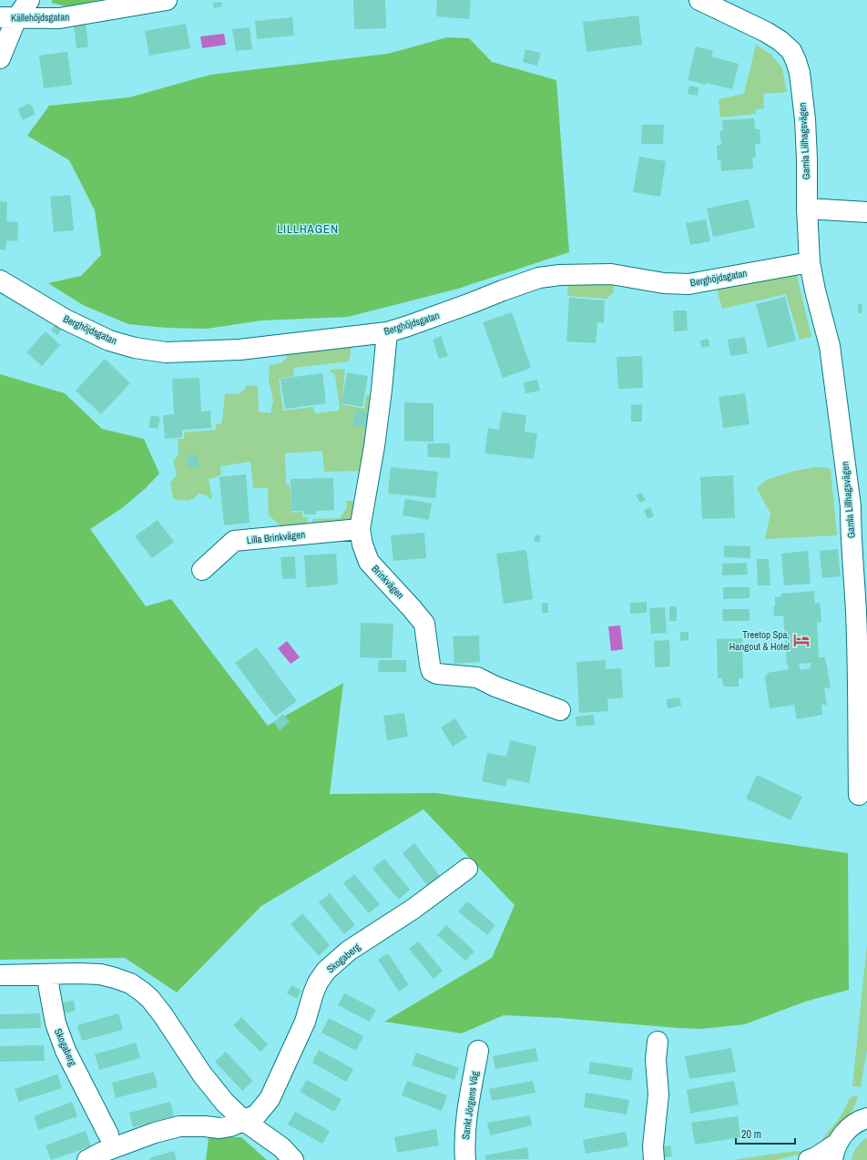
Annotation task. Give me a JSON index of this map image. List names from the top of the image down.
{
  "streets": {
    "street": [
      "Källehöjdsgatan",
      "Gamla Lillhagsvägen",
      "Berghöjdsgatan",
      "Lilla Brinkvägen",
      "Brinkvägen",
      "Skogaberg",
      "Sankt Jörgens Väg"
    ]
  },
  "crossings": [
    ["Gamla Lillhagsvägen", "Berghöjdsgatan"],
    ["Berghöjdsgatan", "Brinkvägen"],
    ["Lilla Brinkvägen", "Brinkvägen"]
  ],
  "districts": ["LILLHAGEN"],
  "places": {
    "hotel": ["Treetop Spa, Hangout & Hotel"]
  },
  "scale_bar": "20 m"
}
